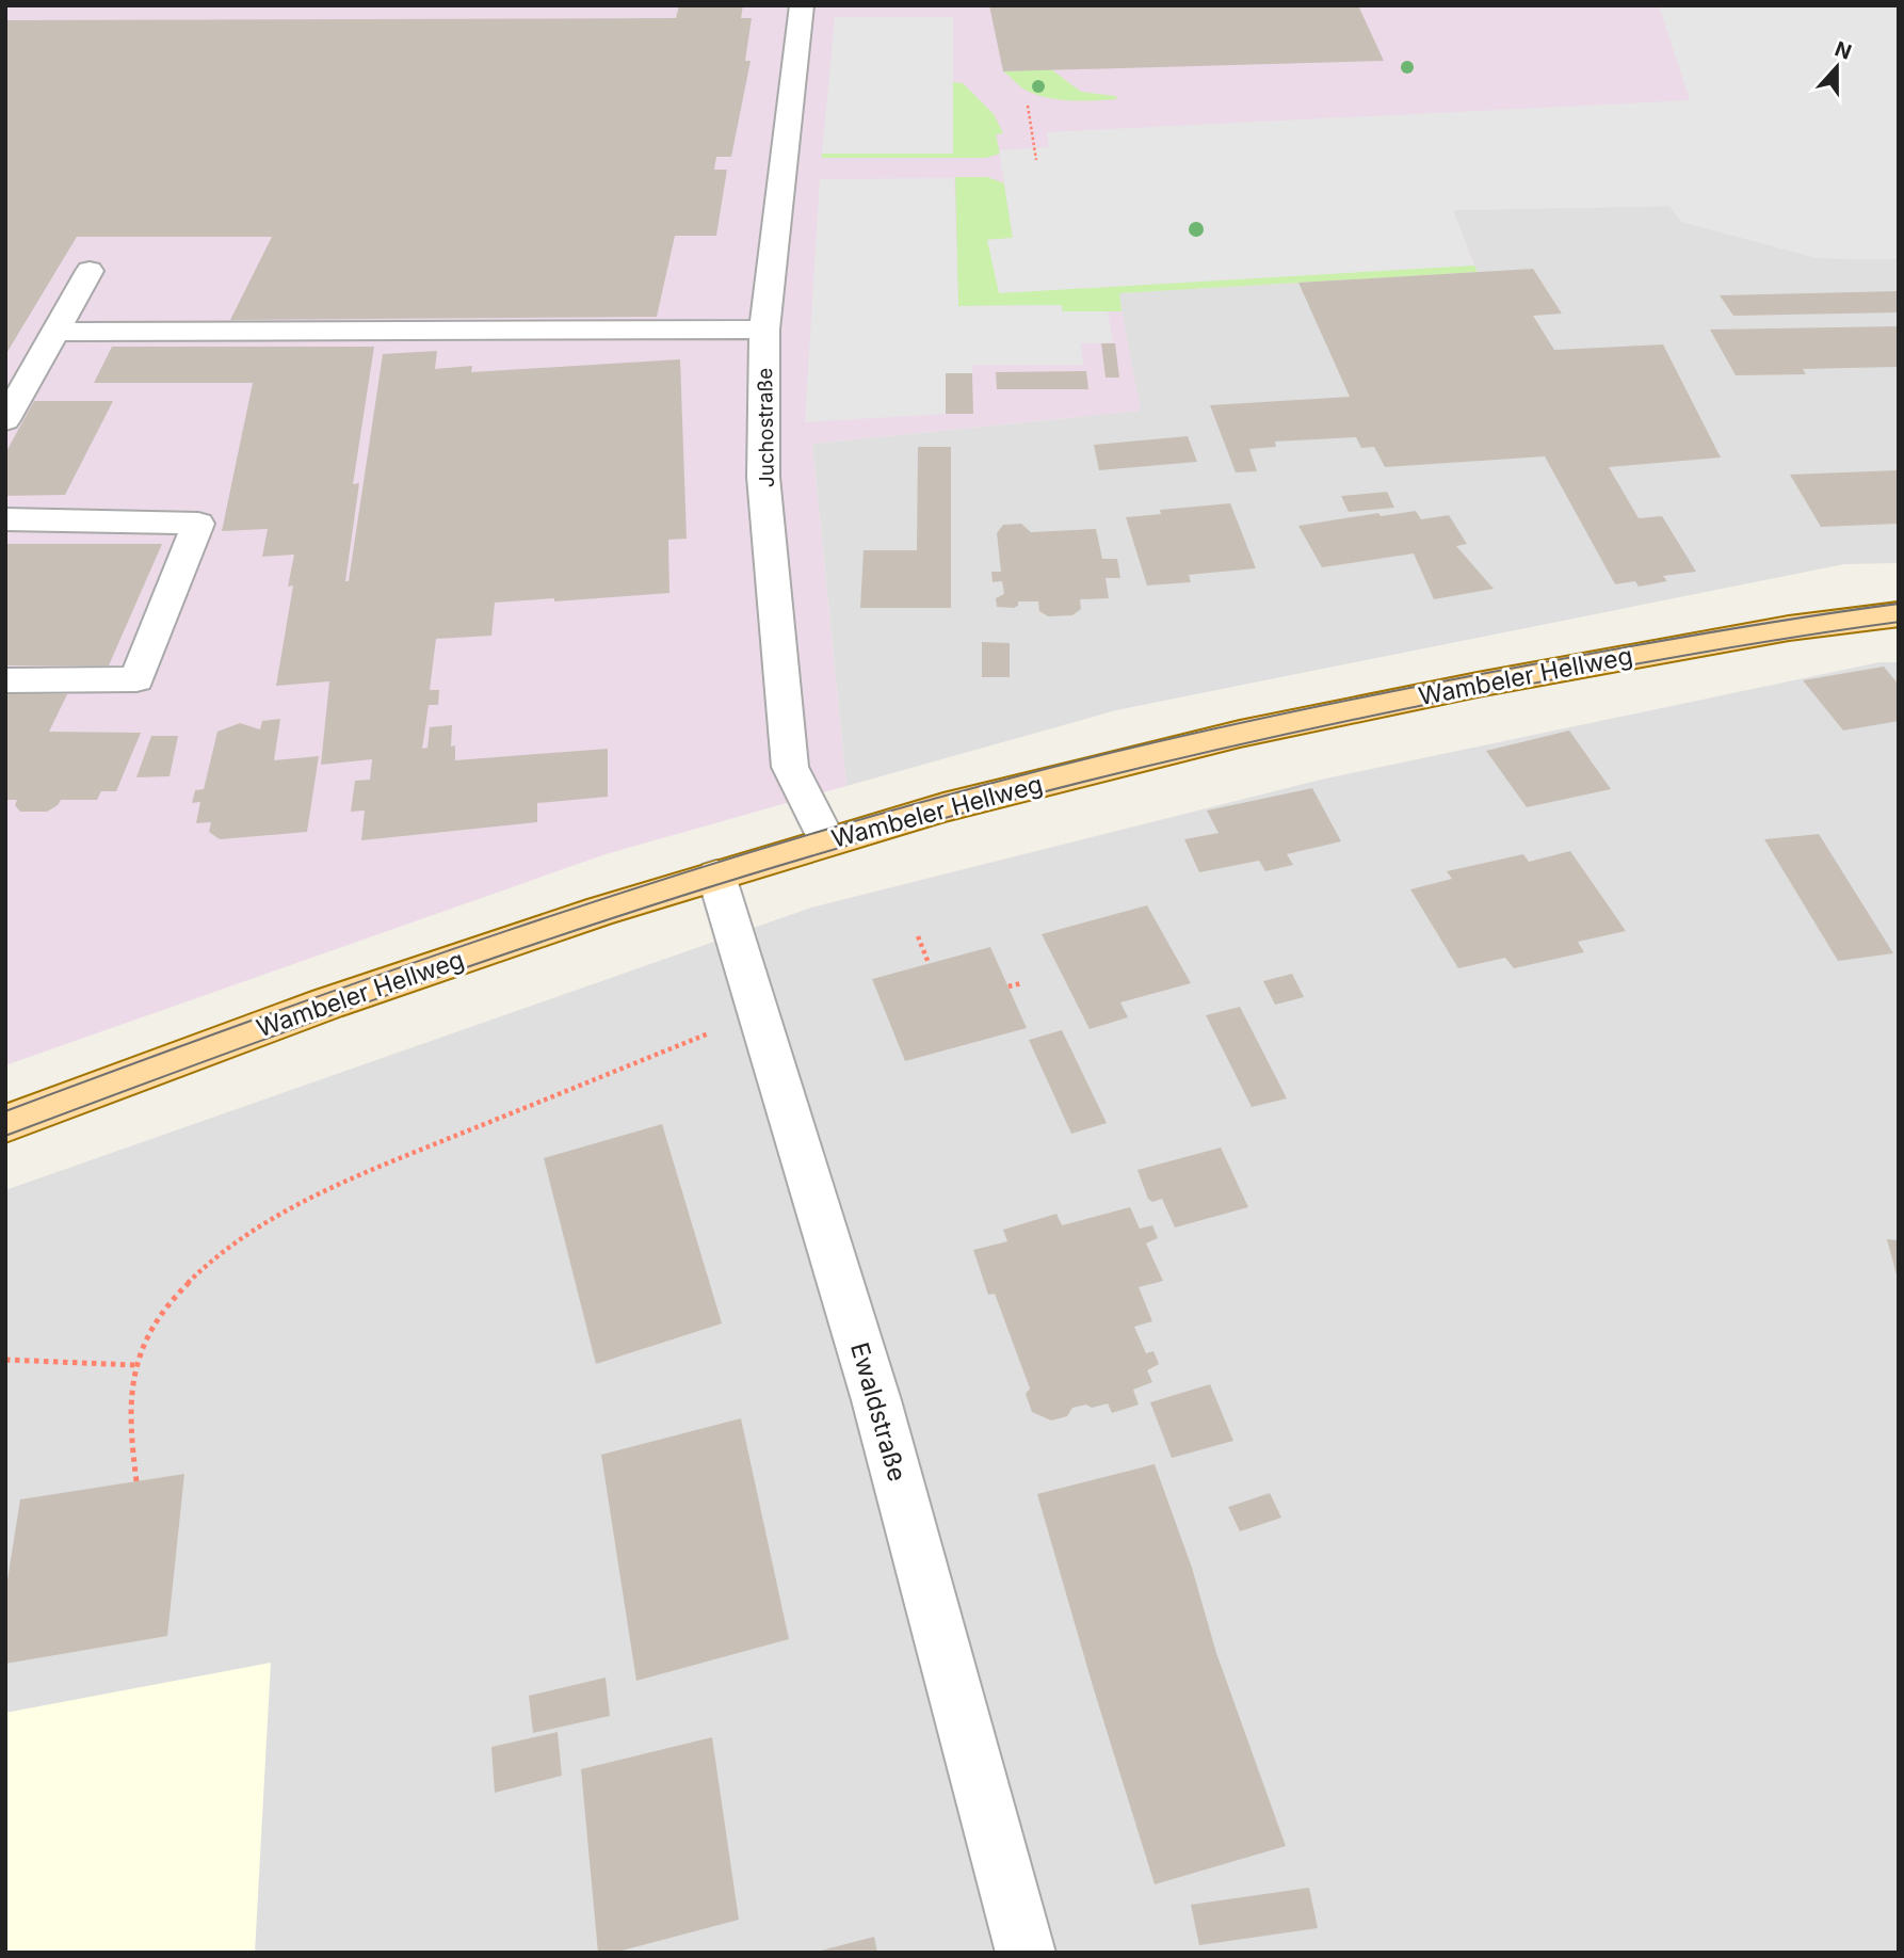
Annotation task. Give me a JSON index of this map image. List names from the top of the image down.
{
  "streets": {
    "main road": ["Wambeler Hellweg"],
    "street": ["Juchostraße", "Ewaldstraße"]
  },
  "crossings": [
    ["Juchostraße", "Wambeler Hellweg"],
    ["Wambeler Hellweg", "Ewaldstraße"]
  ],
  "north": "top"
}
